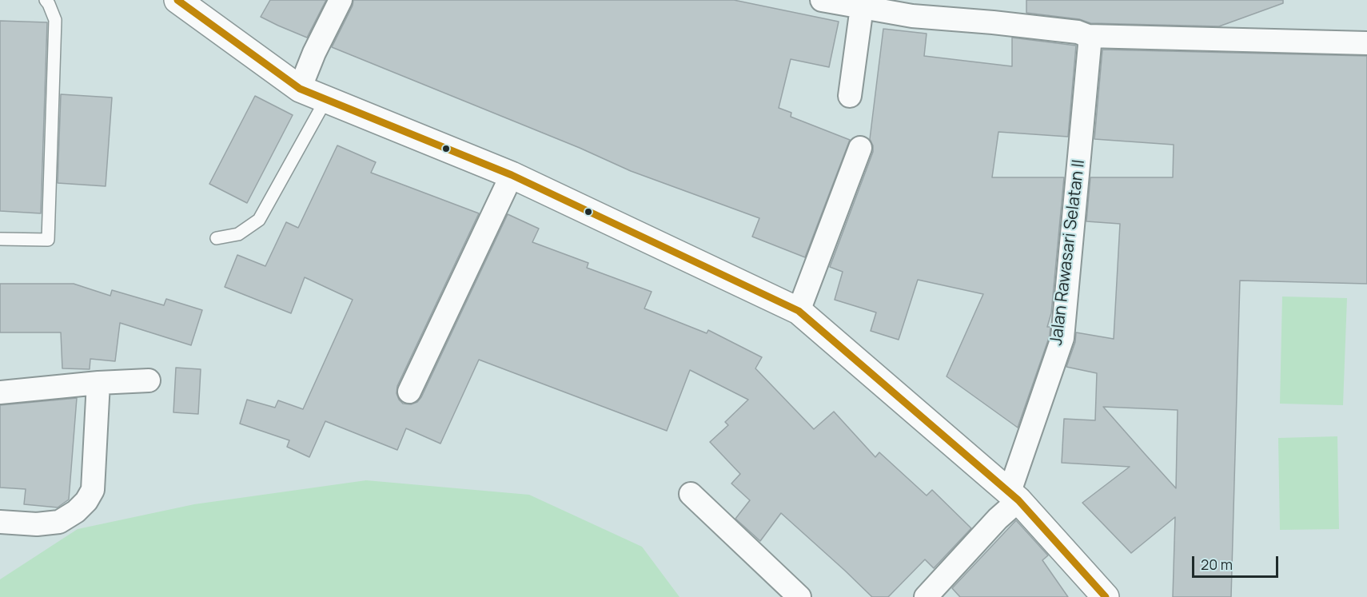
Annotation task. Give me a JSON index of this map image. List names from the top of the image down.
{
  "streets": {
    "street": ["Jalan Rawasari Selatan II"]
  },
  "scale_bar": "20 m"
}
